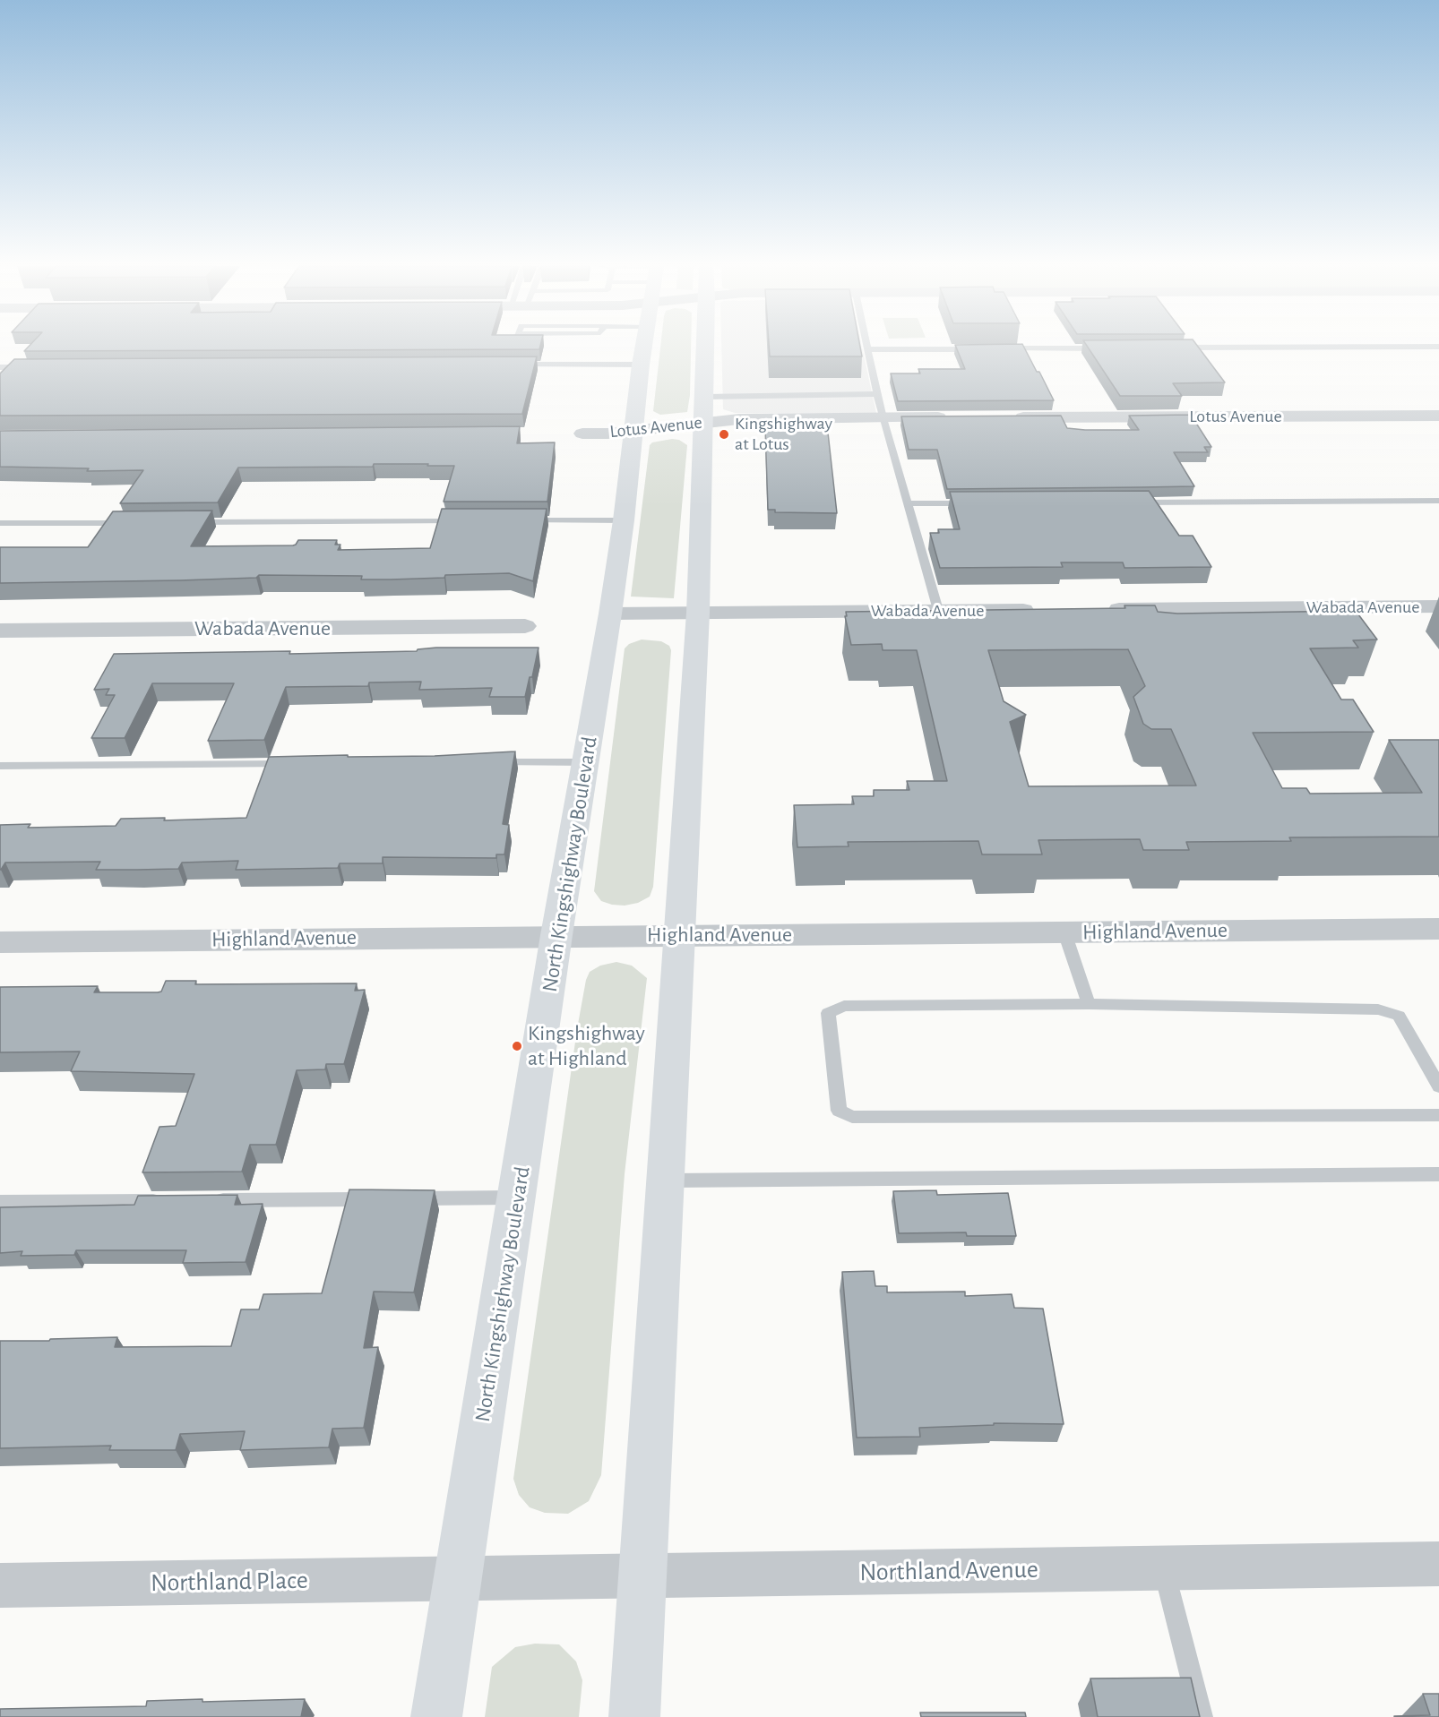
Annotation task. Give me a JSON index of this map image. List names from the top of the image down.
{
  "streets": {
    "main road": ["North Kingshighway Boulevard"],
    "street": [
      "Lotus Avenue",
      "Wabada Avenue",
      "Highland Avenue",
      "Northland Avenue",
      "Northland Place"
    ]
  },
  "crossings": [
    ["Lotus Avenue", "North Kingshighway Boulevard"],
    ["Wabada Avenue", "North Kingshighway Boulevard"],
    ["North Kingshighway Boulevard", "Highland Avenue"],
    ["North Kingshighway Boulevard", "Northland Avenue"],
    ["North Kingshighway Boulevard", "Northland Place"],
    ["Northland Avenue", "Northland Place"]
  ],
  "places": ["Kingshighway at Lotus", "Kingshighway at Highland"]
}
